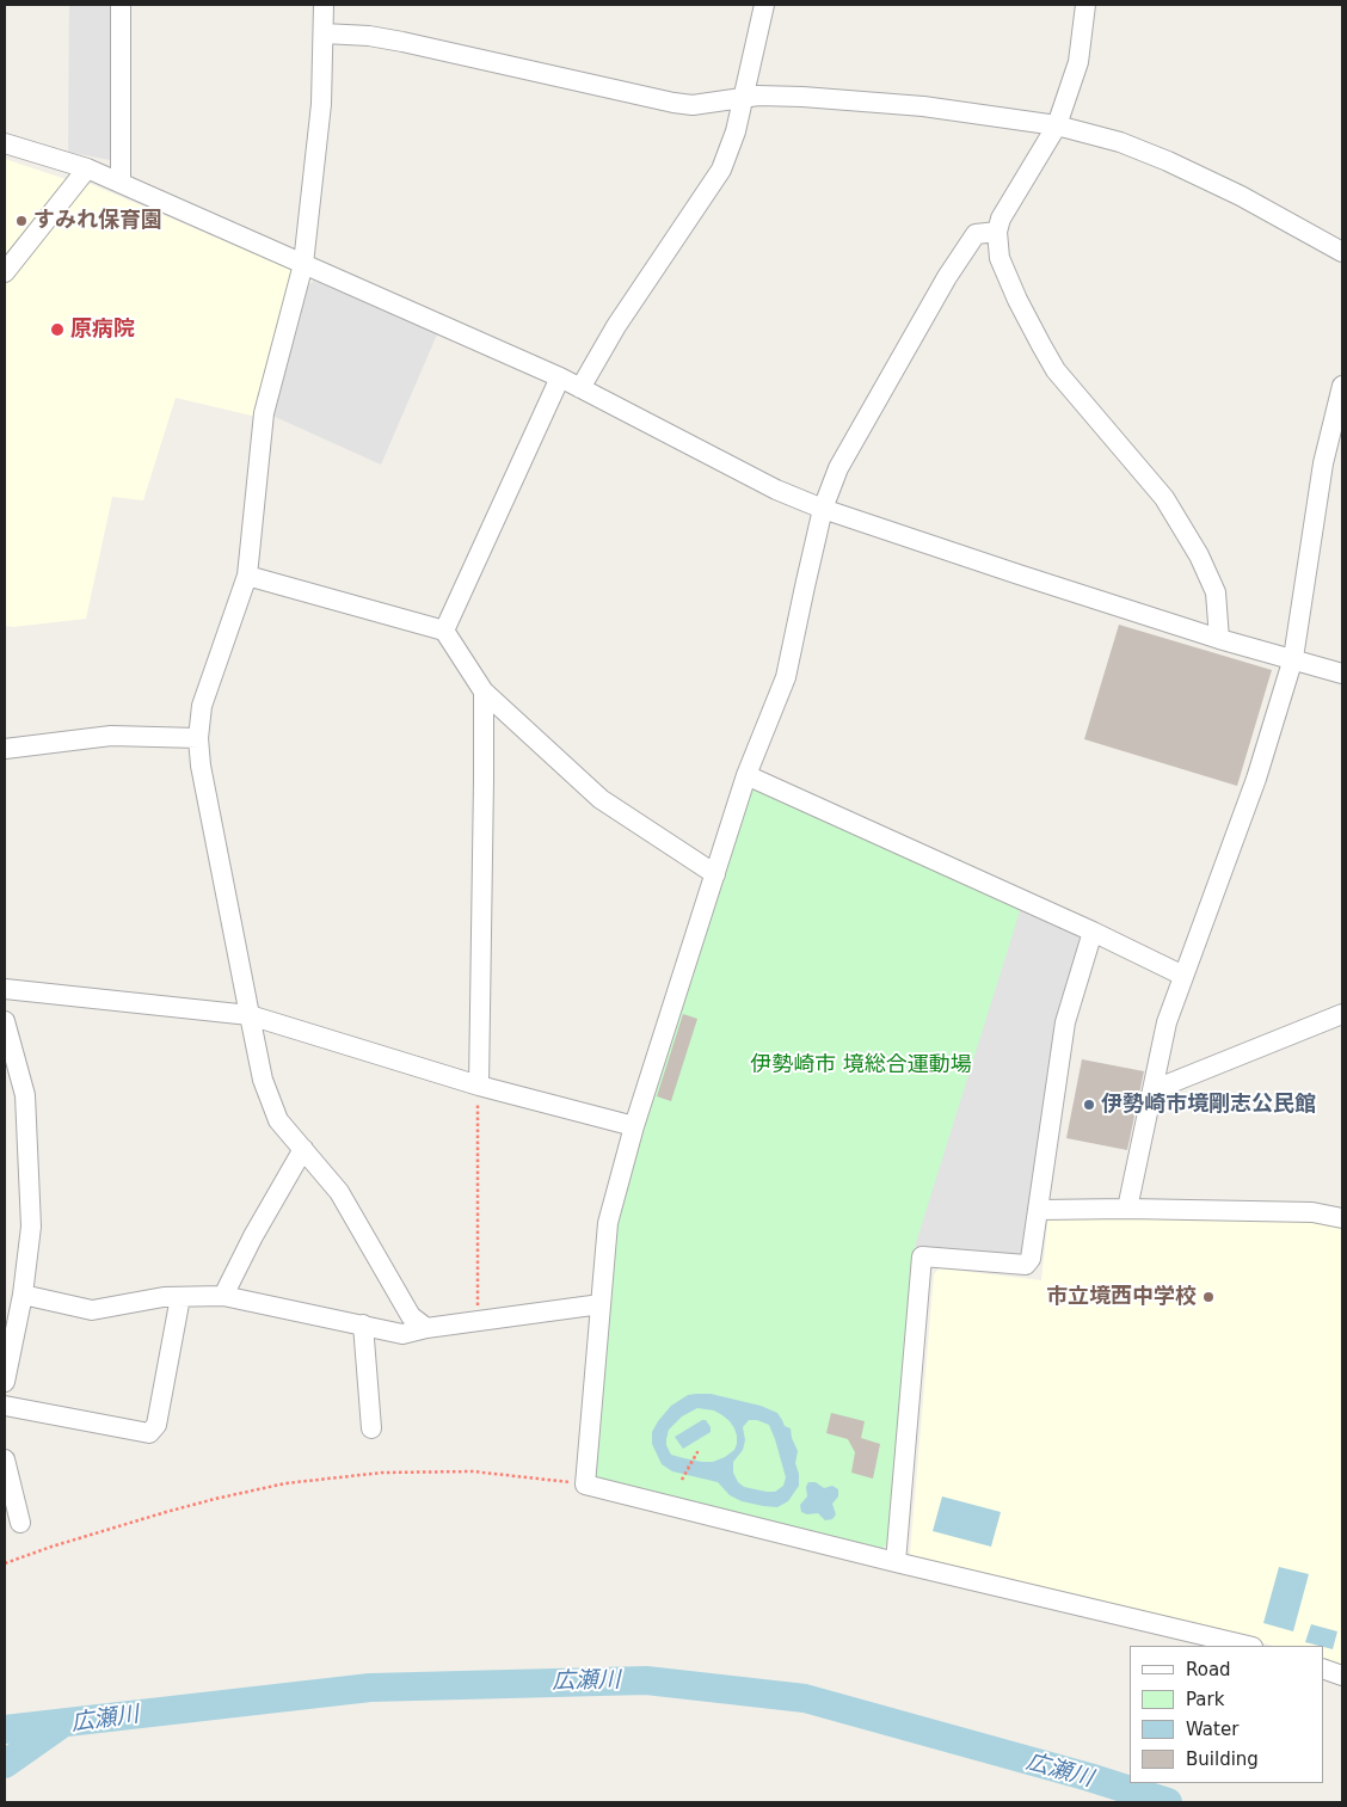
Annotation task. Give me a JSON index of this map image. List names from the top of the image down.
{
  "water": ["広瀬川"],
  "parks": ["伊勢崎市 境総合運動場"],
  "places": [
    "すみれ保育園",
    "原病院",
    "伊勢崎市境剛志公民館",
    "市立境西中学校"
  ],
  "legend": [
    "Road",
    "Park",
    "Water",
    "Building"
  ]
}
